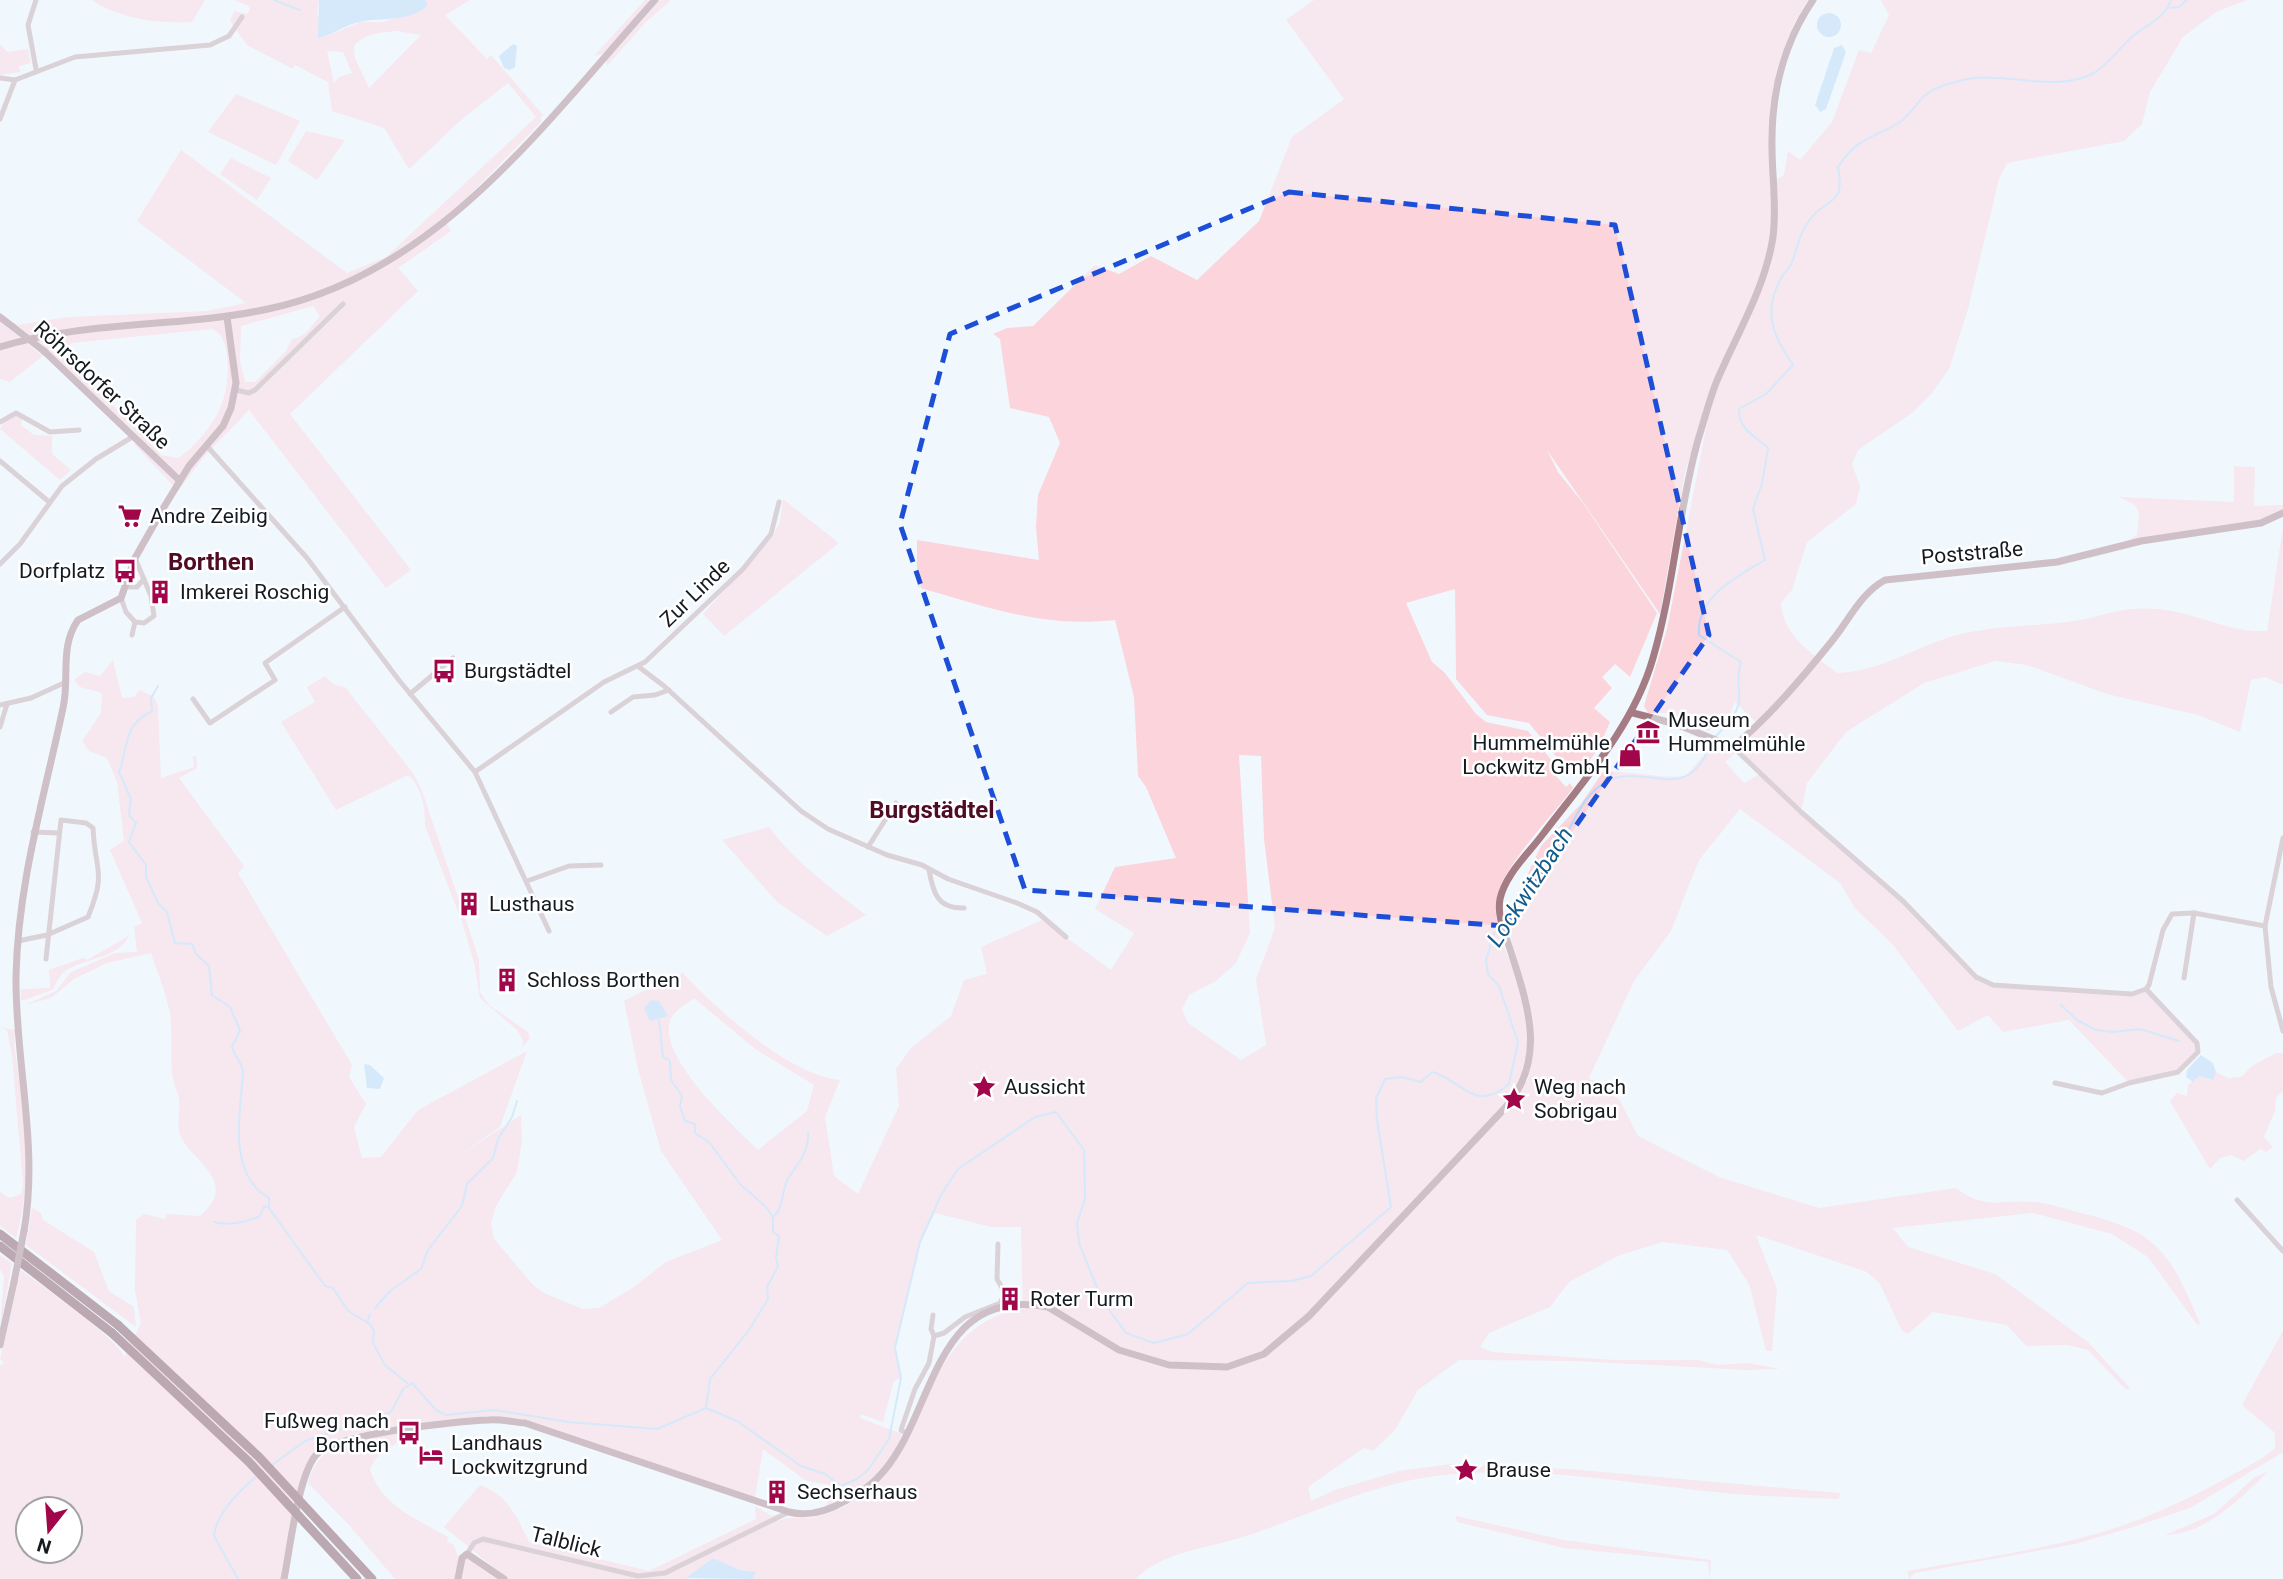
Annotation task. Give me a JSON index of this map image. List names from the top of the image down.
{
  "streets": {
    "main road": ["Röhrsdorfer Straße", "Poststraße"],
    "street": ["Zur Linde", "Talblick"]
  },
  "districts": ["Borthen", "Burgstädtel"],
  "water": ["Lockwitzbach"],
  "places": {
    "supermarket": ["Andre Zeibig"],
    "bus stop": ["Dorfplatz", "Burgstädtel", "Fußweg nach Borthen"],
    "building": [
      "Imkerei Roschig",
      "Lusthaus",
      "Schloss Borthen",
      "Roter Turm",
      "Sechserhaus"
    ],
    "museum": ["Museum Hummelmühle"],
    "shop": ["Hummelmühle Lockwitz GmbH"],
    "place": ["Aussicht", "Weg nach Sobrigau", "Brause"],
    "hotel": ["Landhaus Lockwitzgrund"]
  },
  "north": "bottom"
}
